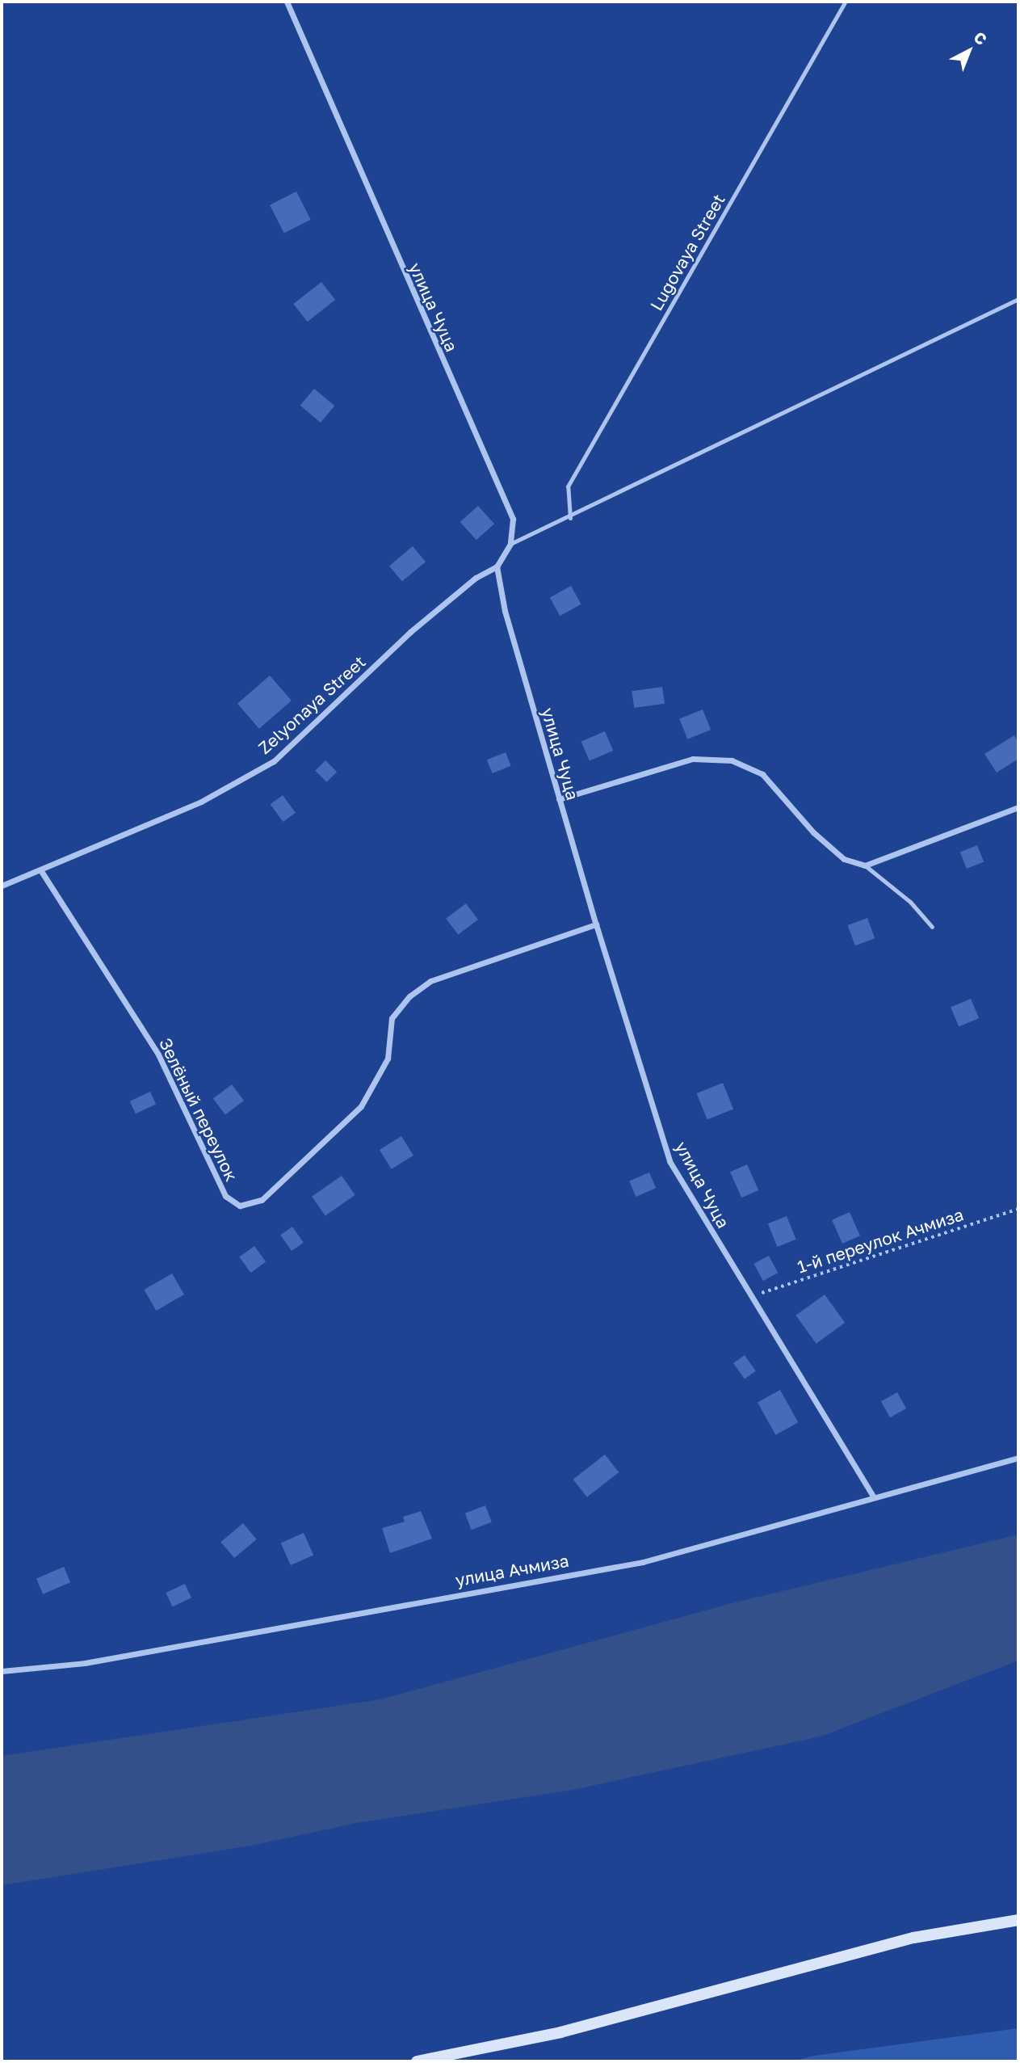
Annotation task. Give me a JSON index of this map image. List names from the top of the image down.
{
  "streets": {
    "street": [
      "улица Чуца",
      "Zelyonaya Street",
      "Зелёный переулок",
      "улица Ачмиза"
    ],
    "lane": ["Lugovaya Street"],
    "path": ["1-й переулок Ачмиза"]
  },
  "crossings": [
    ["улица Чуца", "Zelyonaya Street"],
    ["улица Чуца", "Зелёный переулок"],
    ["улица Чуца", "1-й переулок Ачмиза"],
    ["улица Чуца", "улица Ачмиза"],
    ["Zelyonaya Street", "Зелёный переулок"]
  ],
  "north": "top right"
}
